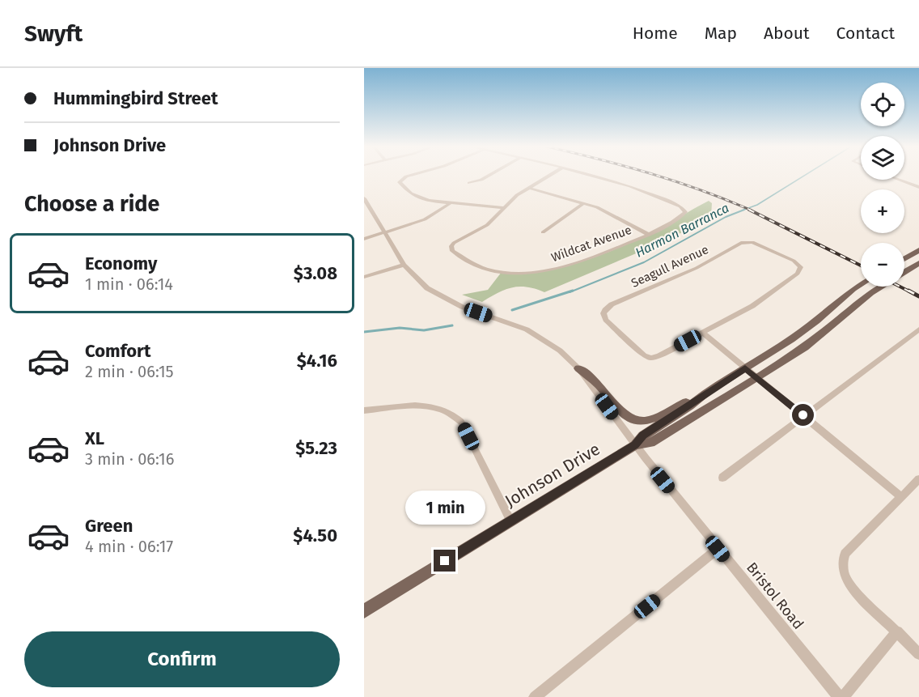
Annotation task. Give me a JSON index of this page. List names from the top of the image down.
{
  "streets": {
    "main road": ["Johnson Drive"],
    "street": ["Wildcat Avenue", "Seagull Avenue", "Bristol Road"]
  },
  "crossings": [
    ["Johnson Drive", "Bristol Road"]
  ],
  "water": ["Harmon Barranca"],
  "page": {
    "header": "Swyft",
    "nav": [
      "Home",
      "Map",
      "About",
      "Contact"
    ],
    "banner": ["Hummingbird Street", "Johnson Drive"],
    "map_buttons": ["+", "−"],
    "heading": "Choose a ride",
    "list": [
      {
        "name": "Economy",
        "note": "1 min · 06:14",
        "value": "$3.08"
      },
      {
        "name": "Comfort",
        "note": "2 min · 06:15",
        "value": "$4.16"
      },
      {
        "name": "XL",
        "note": "3 min · 06:16",
        "value": "$5.23"
      },
      {
        "name": "Green",
        "note": "4 min · 06:17",
        "value": "$4.50"
      }
    ],
    "bubble": "1 min",
    "buttons": "Confirm"
  }
}
